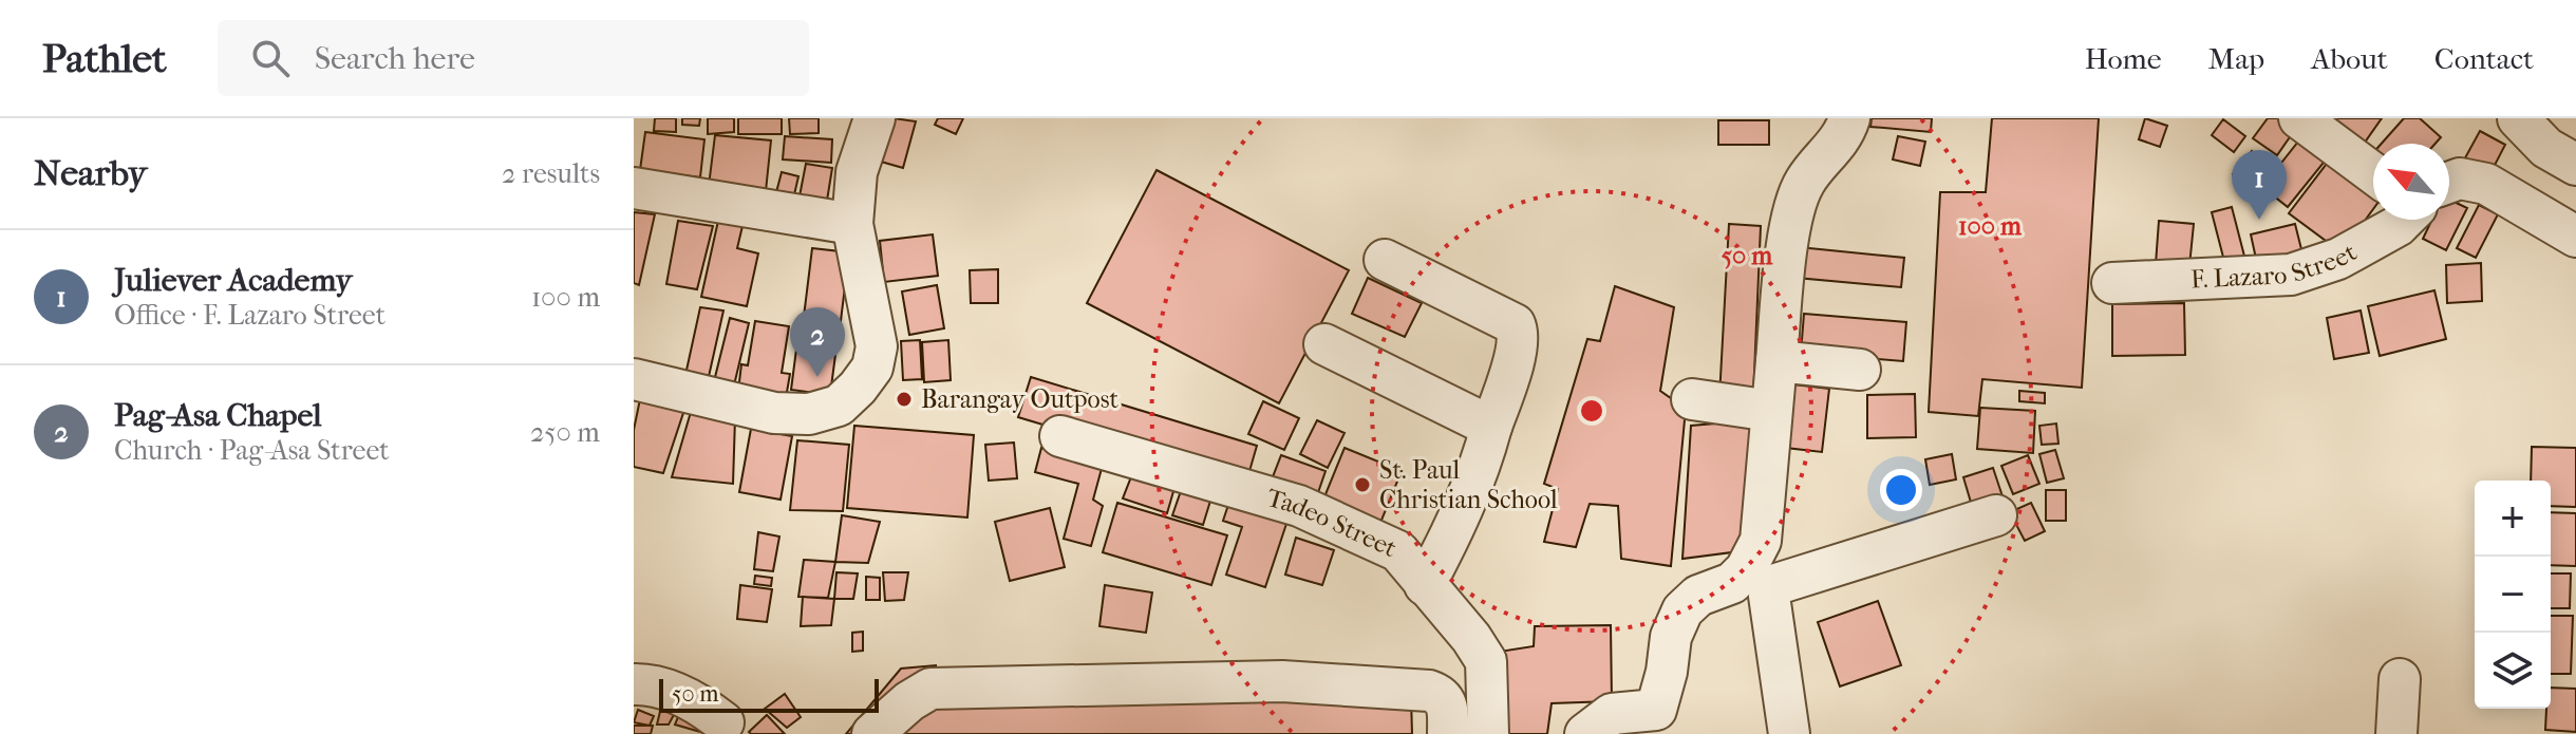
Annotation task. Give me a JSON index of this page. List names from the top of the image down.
{
  "streets": {
    "street": ["F. Lazaro Street", "Tadeo Street"]
  },
  "places": ["Barangay Outpost", "St. Paul Christian School"],
  "scale_bar": "50 m",
  "north": "top left",
  "page": {
    "header": "Pathlet",
    "search": "Search here",
    "nav": [
      "Home",
      "Map",
      "About",
      "Contact"
    ],
    "heading": ["Nearby", "2 results"],
    "pins": ["1", "2"],
    "list": [
      {
        "mark": "1",
        "name": "Juliever Academy",
        "note": "Office · F. Lazaro Street",
        "value": "100 m"
      },
      {
        "mark": "2",
        "name": "Pag-Asa Chapel",
        "note": "Church · Pag-Asa Street",
        "value": "250 m"
      }
    ],
    "map_buttons": ["+", "−"],
    "scale": "50 m"
  },
  "rings": ["100 m", "50 m"]
}
